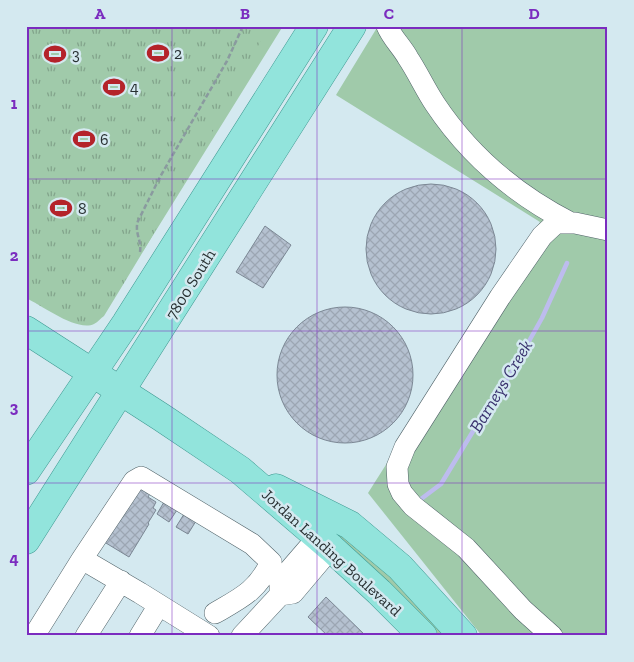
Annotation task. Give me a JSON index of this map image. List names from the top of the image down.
{
  "streets": {
    "main road": ["7800 South", "Jordan Landing Boulevard"]
  },
  "crossings": [
    ["7800 South", "Jordan Landing Boulevard"]
  ],
  "water": ["Barneys Creek"],
  "places": {
    "sports": [
      "2",
      "3",
      "4",
      "6",
      "8"
    ]
  },
  "grid": {
    "columns": [
      "A",
      "B",
      "C",
      "D"
    ],
    "rows": [
      "1",
      "2",
      "3",
      "4"
    ]
  }
}
